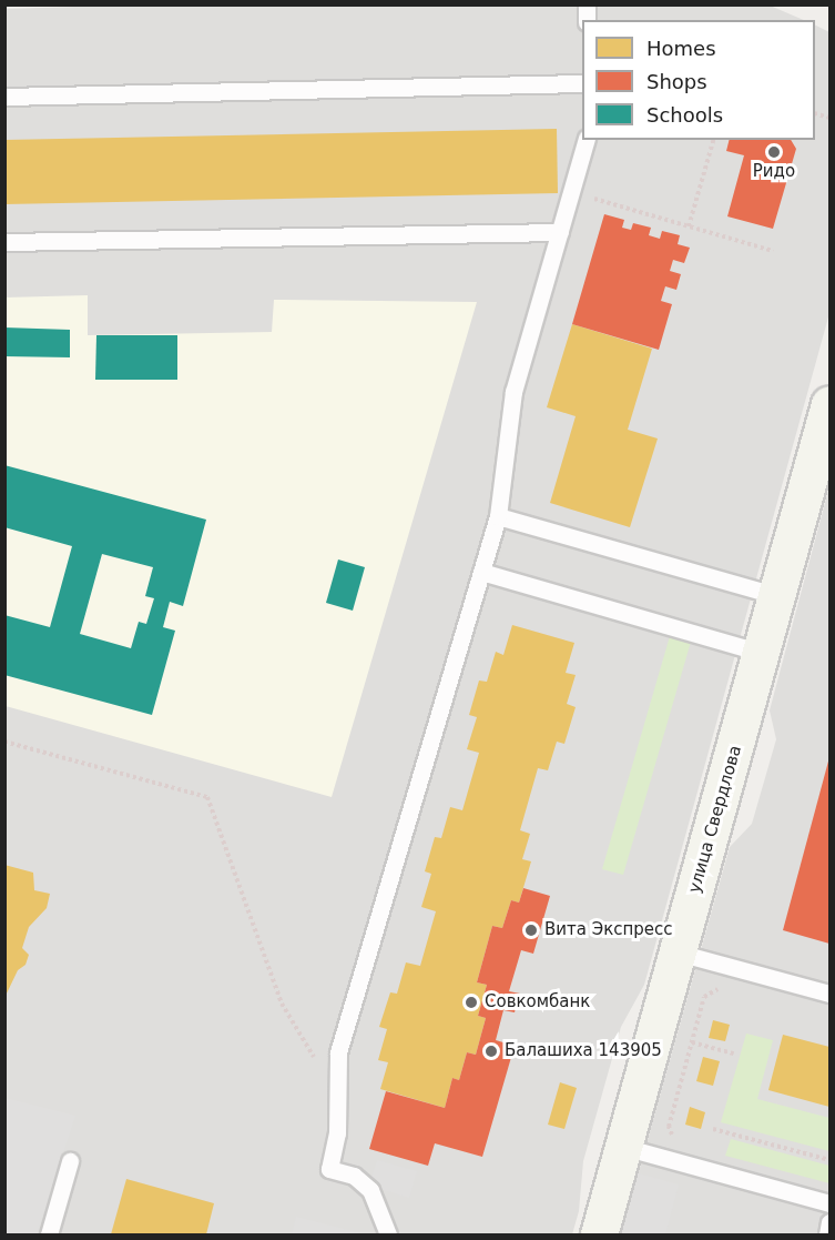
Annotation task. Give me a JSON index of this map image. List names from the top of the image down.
{
  "streets": {
    "main road": ["улица Свердлова"]
  },
  "places": [
    "Ридо",
    "Вита Экспресс",
    "Совкомбанк",
    "Балашиха 143905"
  ],
  "legend": ["Homes", "Shops", "Schools"]
}
